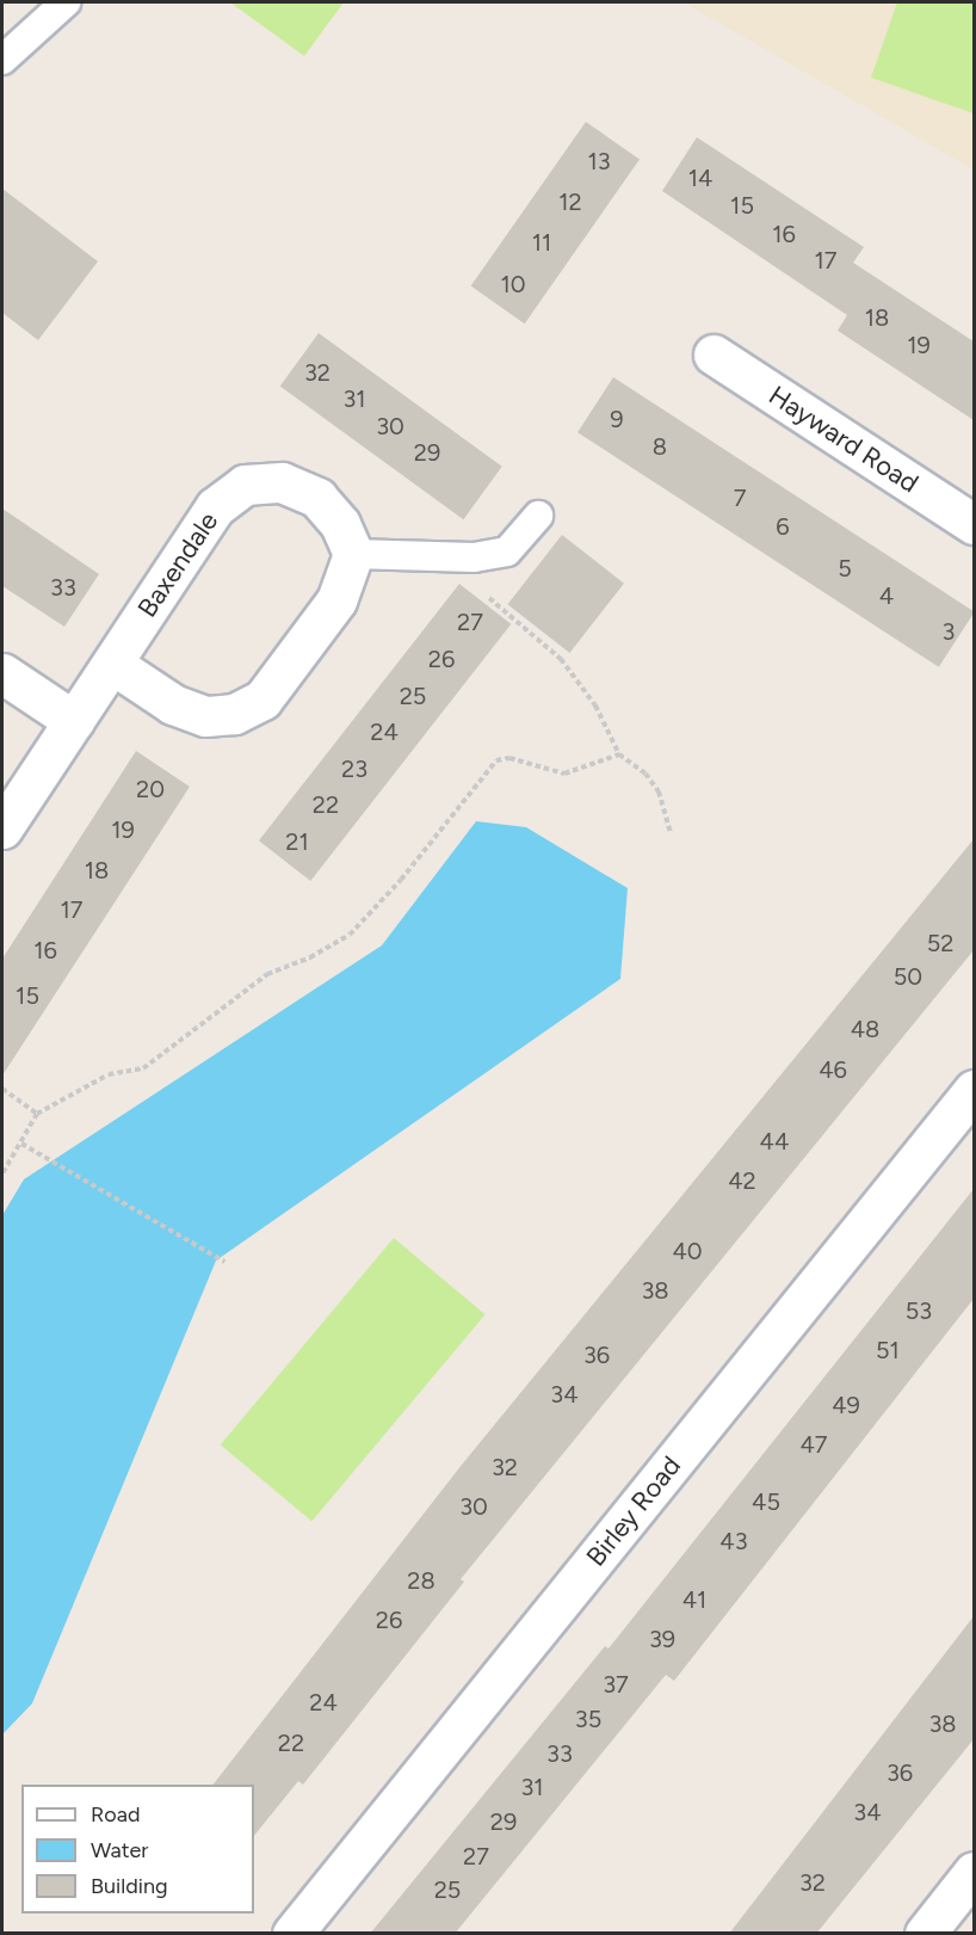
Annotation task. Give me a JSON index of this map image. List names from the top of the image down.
{
  "streets": {
    "street": ["Hayward Road", "Baxendale", "Birley Road"]
  },
  "house_numbers": [
    "13",
    "14",
    "12",
    "15",
    "16",
    "11",
    "17",
    "10",
    "18",
    "19",
    "32",
    "31",
    "9",
    "30",
    "8",
    "29",
    "7",
    "6",
    "5",
    "33",
    "4",
    "27",
    "3",
    "26",
    "25",
    "24",
    "23",
    "20",
    "22",
    "19",
    "21",
    "18",
    "17",
    "52",
    "16",
    "50",
    "15",
    "48",
    "46",
    "44",
    "42",
    "40",
    "38",
    "53",
    "51",
    "36",
    "34",
    "49",
    "47",
    "32",
    "45",
    "30",
    "43",
    "28",
    "41",
    "26",
    "39",
    "37",
    "24",
    "35",
    "38",
    "22",
    "33",
    "36",
    "31",
    "34",
    "29",
    "27",
    "32",
    "25"
  ],
  "legend": ["Road", "Water", "Building"]
}
